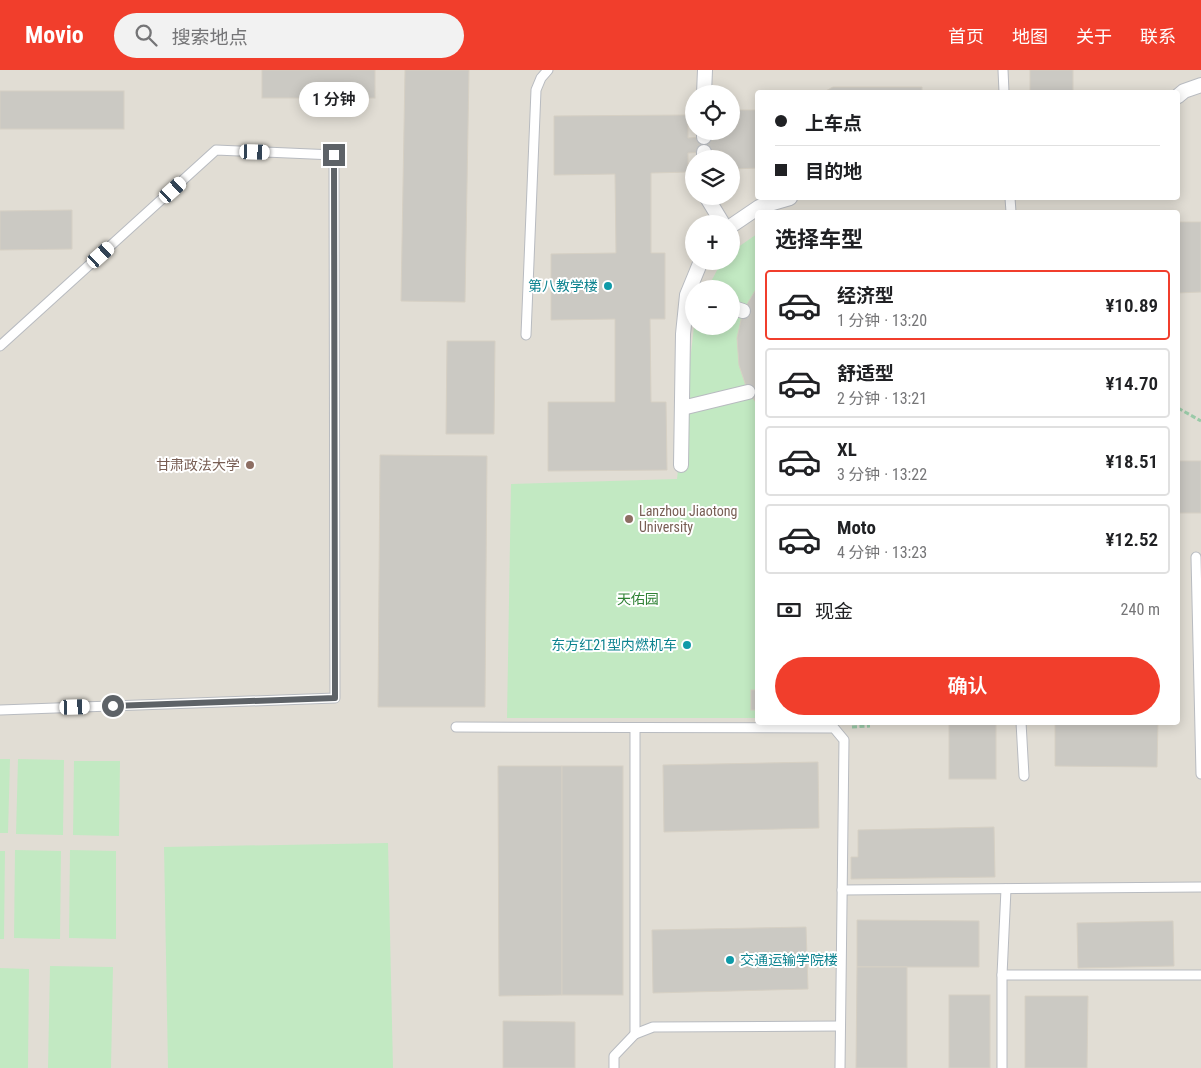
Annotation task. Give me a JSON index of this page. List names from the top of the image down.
{
  "parks": ["天佑园"],
  "places": [
    "第八教学楼",
    "甘肃政法大学",
    "Lanzhou Jiaotong University",
    "东方红21型内燃机车",
    "交通运输学院楼"
  ],
  "page": {
    "header": "Movio",
    "search": "搜索地点",
    "nav": [
      "首页",
      "地图",
      "关于",
      "联系"
    ],
    "bubble": "1 分钟",
    "map_buttons": ["+", "−"],
    "banner": ["上车点", "目的地"],
    "heading": "选择车型",
    "list": [
      {
        "name": "经济型",
        "note": "1 分钟 · 13:20",
        "value": "¥10.89"
      },
      {
        "name": "舒适型",
        "note": "2 分钟 · 13:21",
        "value": "¥14.70"
      },
      {
        "name": "XL",
        "note": "3 分钟 · 13:22",
        "value": "¥18.51"
      },
      {
        "name": "Moto",
        "note": "4 分钟 · 13:23",
        "value": "¥12.52"
      }
    ],
    "pay": ["现金", "240 m"],
    "buttons": "确认"
  }
}
